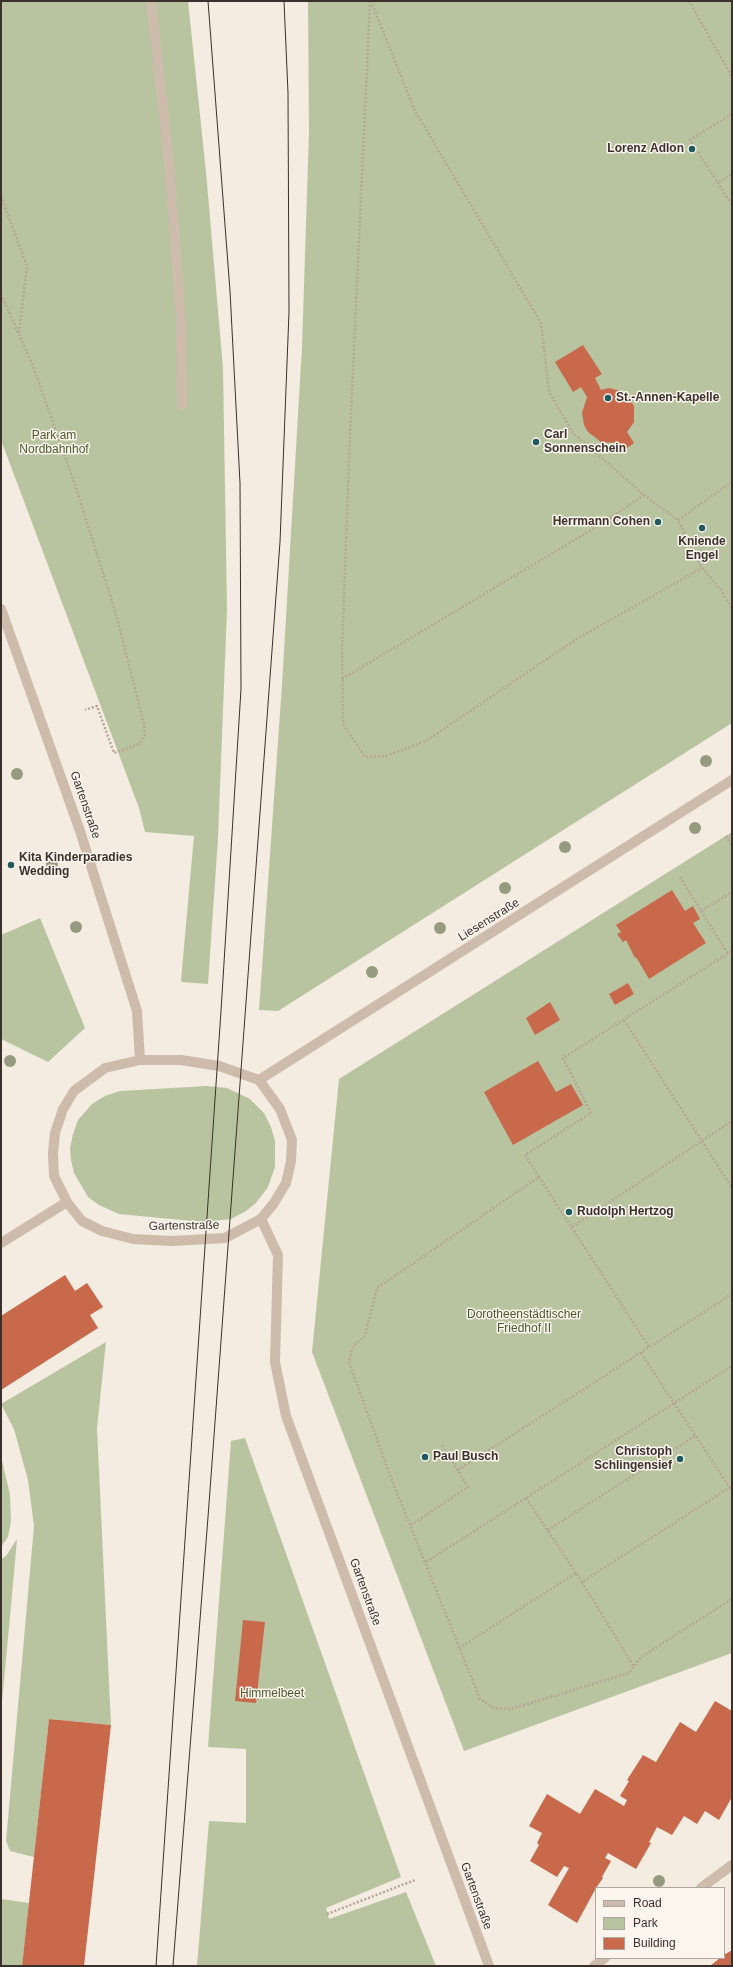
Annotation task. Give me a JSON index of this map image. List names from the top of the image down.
{
  "streets": {
    "street": ["Gartenstraße", "Liesenstraße"]
  },
  "crossings": [
    ["Gartenstraße", "Liesenstraße"]
  ],
  "parks": ["Park am Nordbahnhof", "Dorotheenstädtischer Friedhof II", "Himmelbeet"],
  "places": [
    "Lorenz Adlon",
    "St.-Annen-Kapelle",
    "Carl Sonnenschein",
    "Herrmann Cohen",
    "Kniende Engel",
    "Kita Kinderparadies Wedding",
    "Rudolph Hertzog",
    "Paul Busch",
    "Christoph Schlingensief"
  ],
  "legend": ["Road", "Park", "Building"]
}
